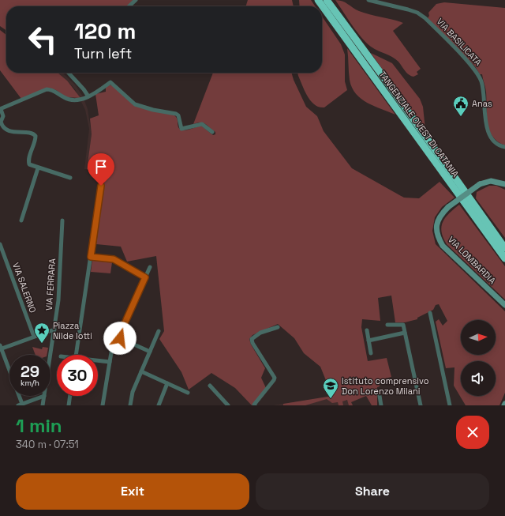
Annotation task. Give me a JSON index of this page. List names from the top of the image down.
{
  "streets": {
    "highway": ["TANGENZIALE OVEST DI CATANIA"],
    "street": [
      "VIA BASILICATA",
      "VIA LOMBARDIA",
      "VIA FERRARA",
      "VIA SALERNO"
    ]
  },
  "places": {
    "public building": ["Anas"],
    "place": ["Piazza Nilde Iotti"],
    "school or university": ["Istituto comprensivo Don Lorenzo Milani"]
  },
  "north": "right",
  "page": {
    "turn": ["120 m", "Turn left"],
    "speed": "29 km/h",
    "limit": "30",
    "heading": ["1 min", "340 m · 07:51"],
    "buttons": ["Exit", "Share"]
  }
}
